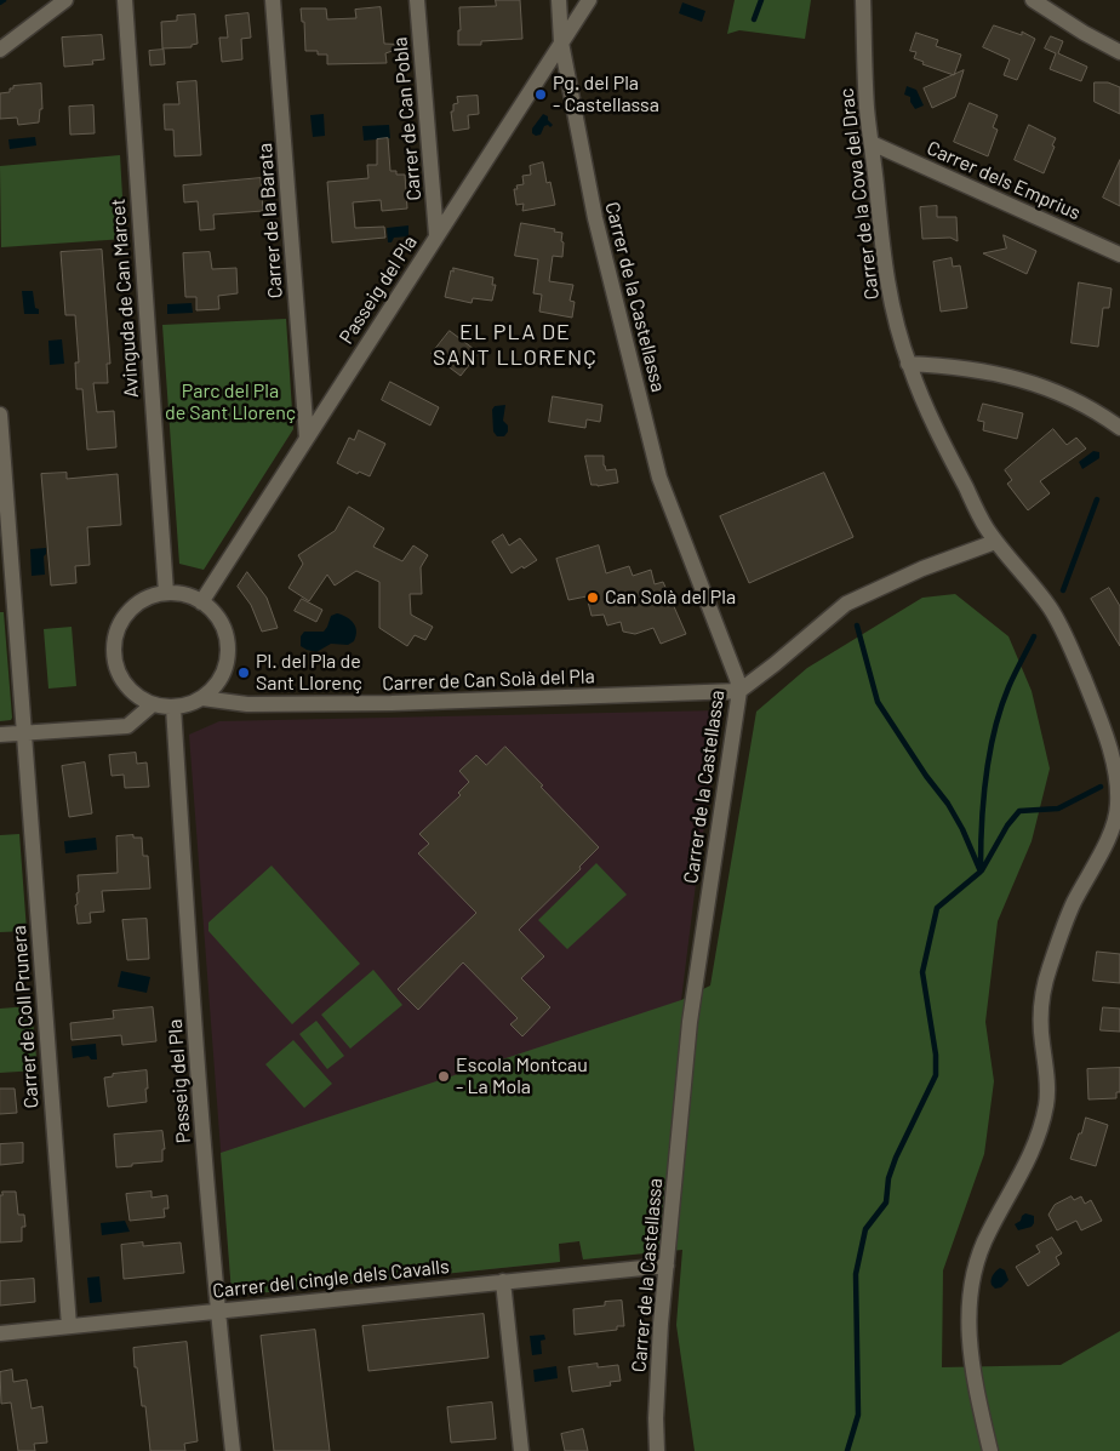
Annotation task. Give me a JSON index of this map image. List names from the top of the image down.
{
  "streets": {
    "street": [
      "Carrer de Can Pobla",
      "Carrer dels Emprius",
      "Carrer de la Cova del Drac",
      "Carrer de la Barata",
      "Passeig del Pla",
      "Carrer de la Castellassa",
      "Avinguda de Can Marcet",
      "Carrer de Can Solà del Pla",
      "Carrer de Coll Prunera",
      "Carrer del cingle dels Cavalls"
    ]
  },
  "crossings": [
    ["Carrer de Can Pobla", "Passeig del Pla"],
    ["Carrer dels Emprius", "Carrer de la Cova del Drac"],
    ["Carrer de la Barata", "Passeig del Pla"],
    ["Passeig del Pla", "Carrer de la Castellassa"],
    ["Passeig del Pla", "Avinguda de Can Marcet"],
    ["Passeig del Pla", "Carrer de Can Solà del Pla"],
    ["Passeig del Pla", "Carrer del cingle dels Cavalls"],
    ["Carrer de la Castellassa", "Carrer de Can Solà del Pla"],
    ["Carrer de la Castellassa", "Carrer del cingle dels Cavalls"],
    ["Avinguda de Can Marcet", "Carrer de Can Solà del Pla"],
    ["Carrer de Coll Prunera", "Carrer del cingle dels Cavalls"]
  ],
  "districts": ["EL PLA DE SANT LLORENÇ"],
  "parks": ["Parc del Pla de Sant Llorenç"],
  "places": [
    "Pg. del Pla - Castellassa",
    "Can Solà del Pla",
    "Pl. del Pla de Sant Llorenç",
    "Escola Montcau - La Mola"
  ]
}
